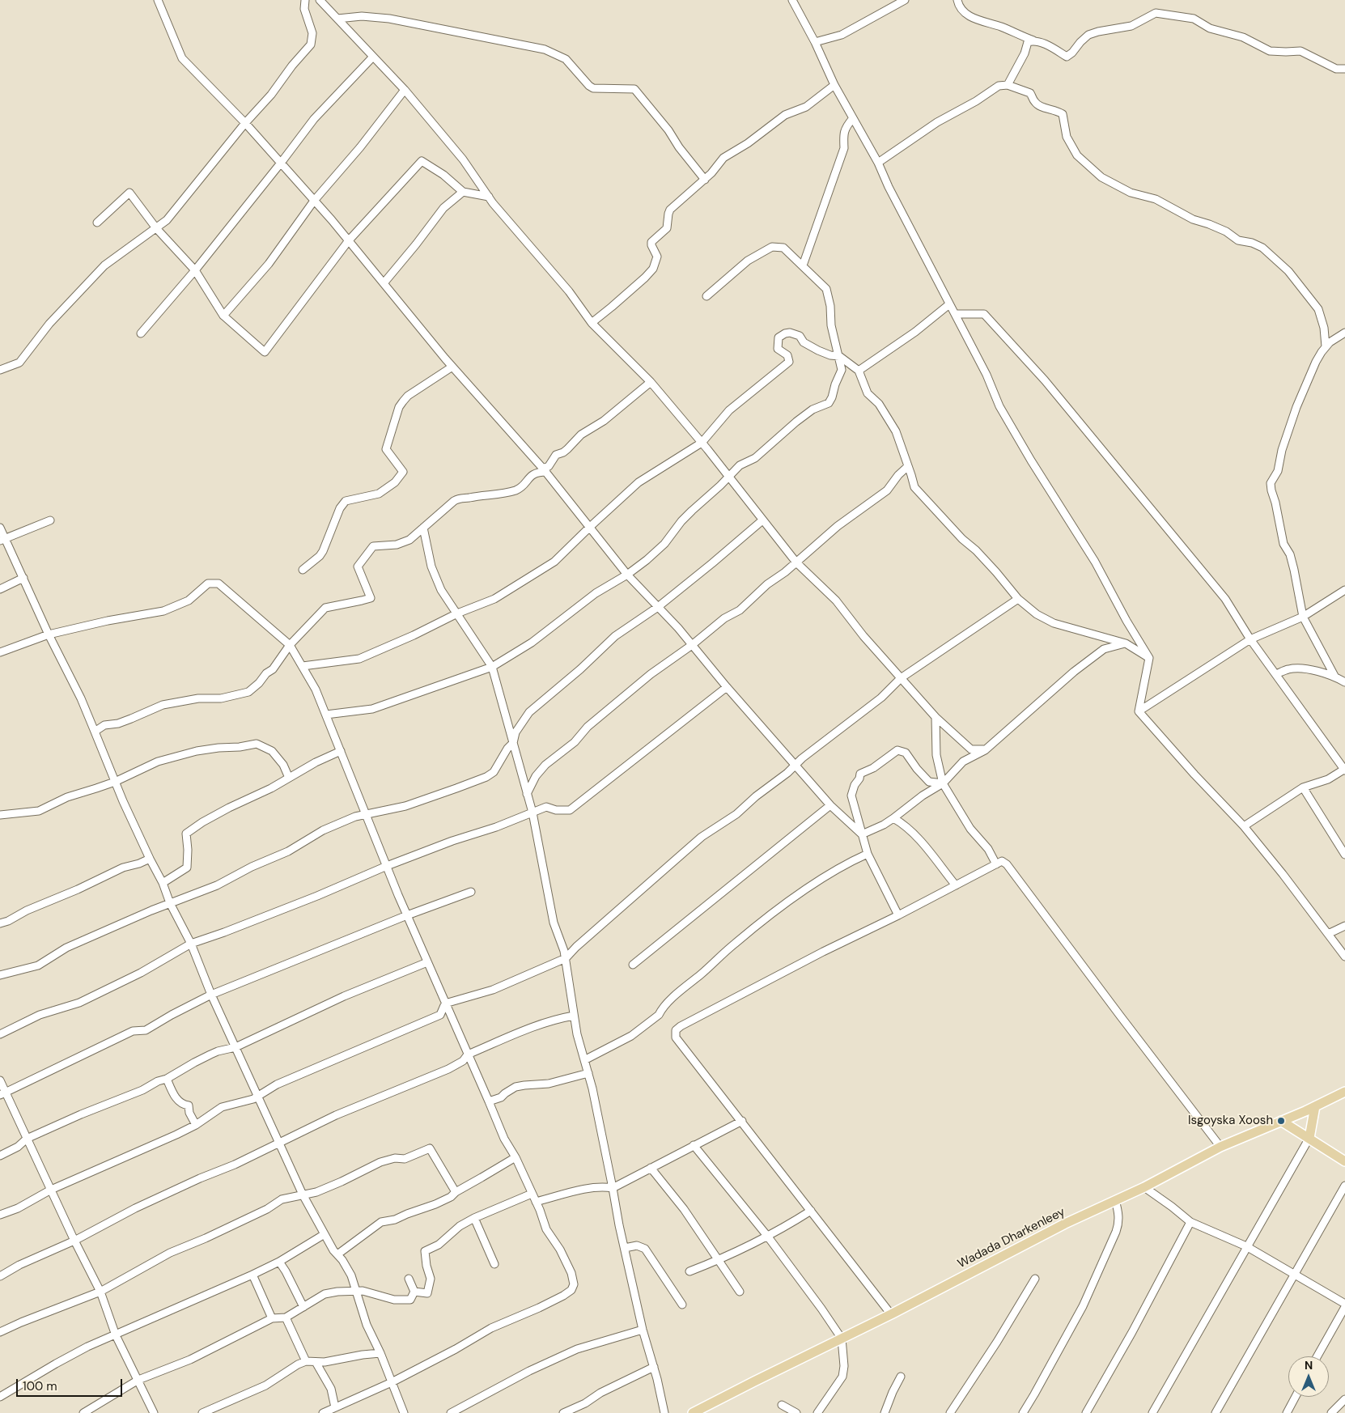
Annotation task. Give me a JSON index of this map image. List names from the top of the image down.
{
  "streets": {
    "main road": ["Wadada Dharkenleey"]
  },
  "places": ["Isgoyska Xoosh"],
  "scale_bar": "100 m",
  "north": "top"
}
